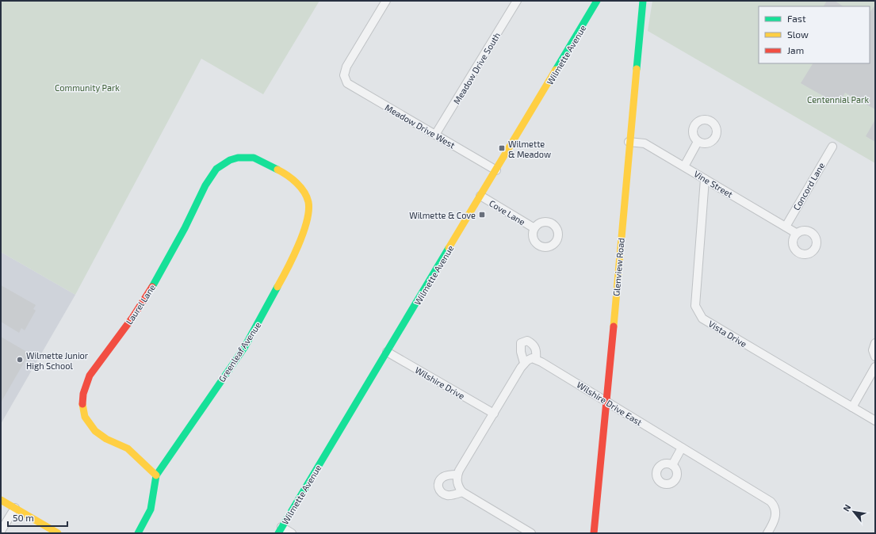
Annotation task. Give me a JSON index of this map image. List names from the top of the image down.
{
  "streets": {
    "street": [
      "Wilmette Avenue",
      "Meadow Drive South",
      "Meadow Drive West",
      "Vine Street",
      "Concord Lane",
      "Cove Lane",
      "Glenview Road",
      "Laurel Lane",
      "Vista Drive",
      "Greenleaf Avenue",
      "Wilshire Drive",
      "Wilshire Drive East"
    ]
  },
  "crossings": [
    ["Wilmette Avenue", "Meadow Drive West"],
    ["Wilmette Avenue", "Cove Lane"],
    ["Wilmette Avenue", "Wilshire Drive"],
    ["Meadow Drive South", "Meadow Drive West"],
    ["Vine Street", "Concord Lane"],
    ["Vine Street", "Glenview Road"],
    ["Vine Street", "Vista Drive"],
    ["Glenview Road", "Wilshire Drive East"],
    ["Laurel Lane", "Greenleaf Avenue"]
  ],
  "parks": ["Community Park", "Centennial Park"],
  "places": {
    "transit": ["Wilmette & Meadow", "Wilmette & Cove"],
    "other": ["Wilmette Junior High School"]
  },
  "legend": ["Fast", "Slow", "Jam"],
  "scale_bar": "50 m",
  "north": "top left"
}
